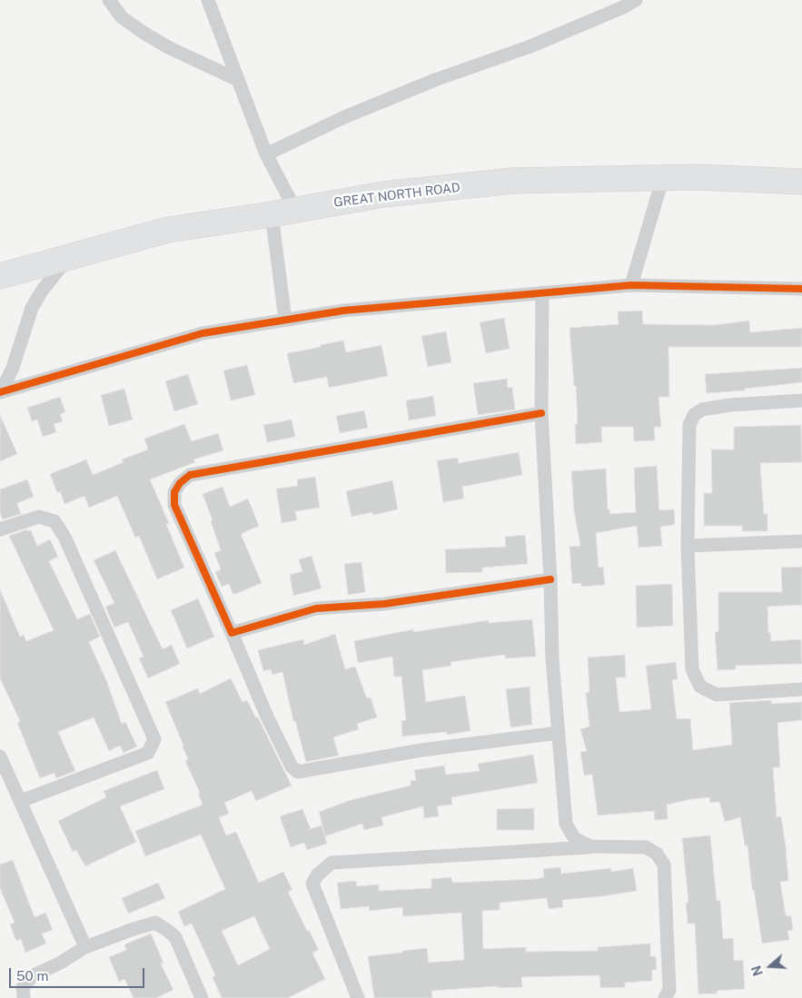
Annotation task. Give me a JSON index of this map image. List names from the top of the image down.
{
  "streets": {
    "highway": ["GREAT NORTH ROAD"]
  },
  "scale_bar": "50 m",
  "north": "left"
}
